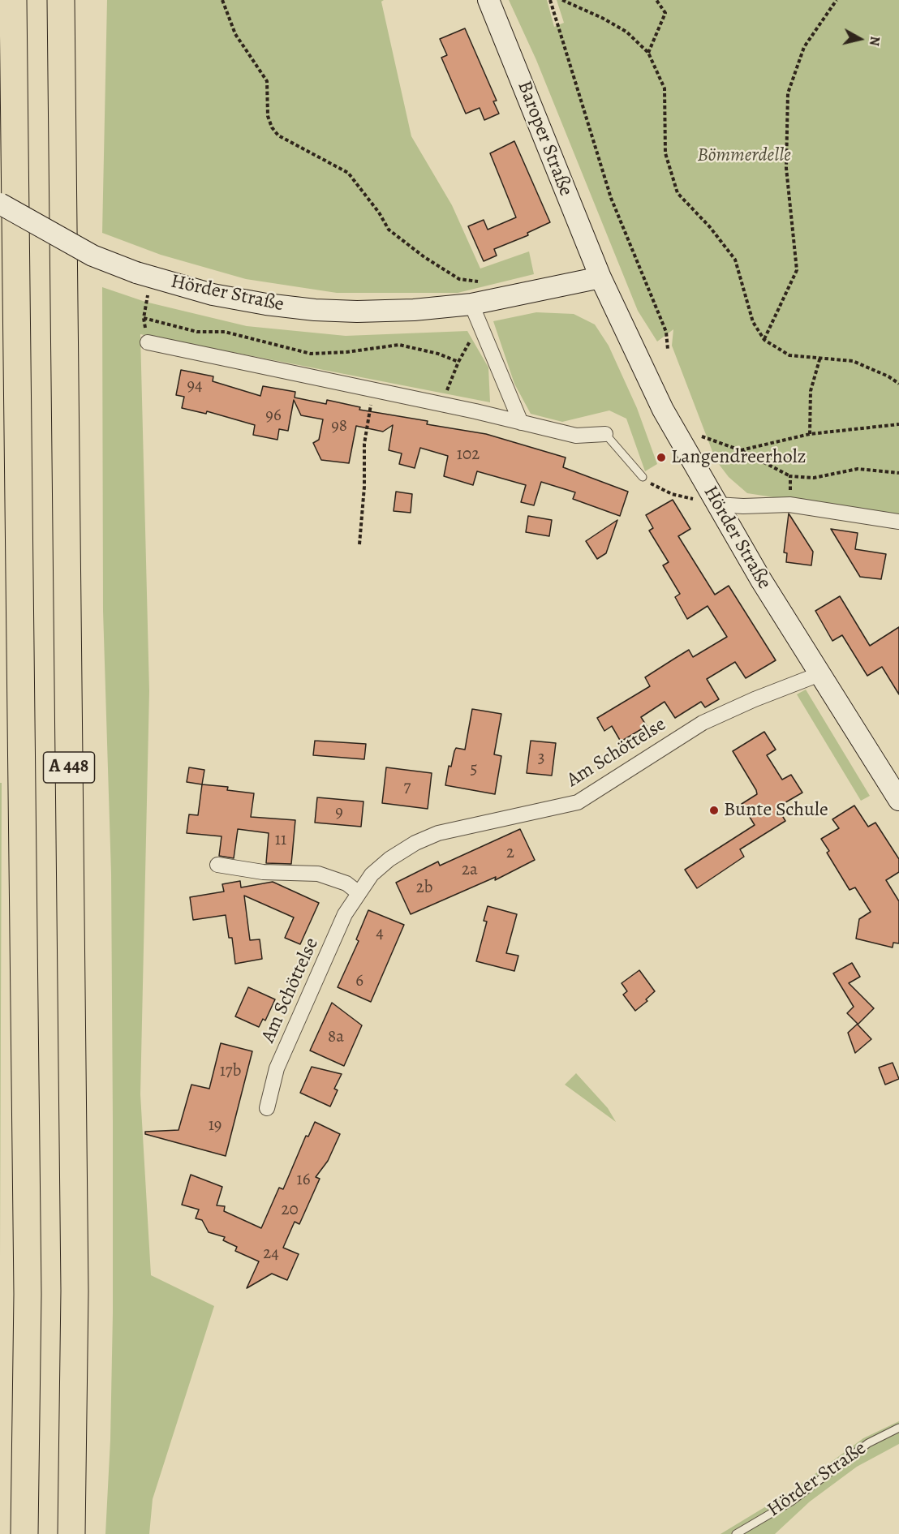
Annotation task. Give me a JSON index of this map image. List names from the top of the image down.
{
  "streets": {
    "highway": ["A 448"],
    "main road": ["Baroper Straße", "Hörder Straße"],
    "street": ["Am Schöttelse"]
  },
  "crossings": [
    ["Baroper Straße", "Hörder Straße"],
    ["Hörder Straße", "Am Schöttelse"]
  ],
  "parks": ["Bömmerdelle"],
  "places": ["Langendreerholz", "Bunte Schule"],
  "house_numbers": [
    "94",
    "96",
    "98",
    "102",
    "3",
    "5",
    "7",
    "9",
    "11",
    "2",
    "2a",
    "2b",
    "4",
    "6",
    "8a",
    "17b",
    "19",
    "16",
    "20",
    "24"
  ],
  "north": "right"
}
